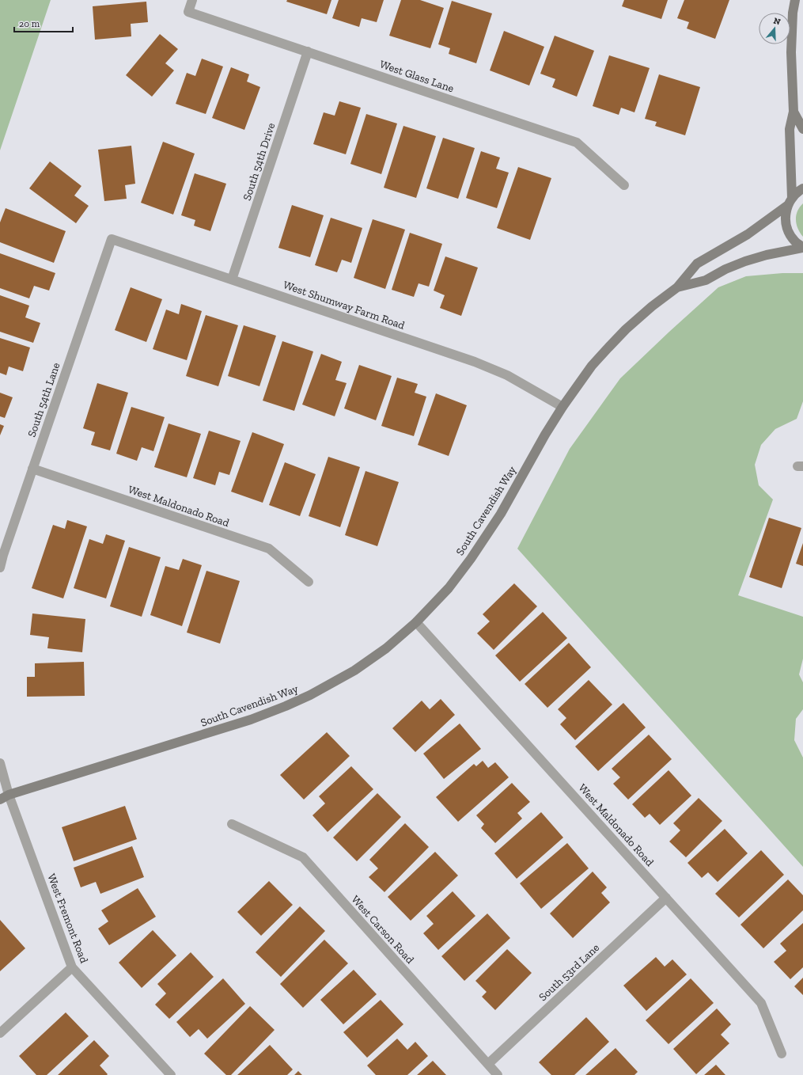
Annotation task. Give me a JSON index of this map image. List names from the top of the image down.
{
  "streets": {
    "street": [
      "West Glass Lane",
      "South 54th Drive",
      "West Shumway Farm Road",
      "South 54th Lane",
      "West Maldonado Road",
      "South Cavendish Way",
      "West Fremont Road",
      "West Carson Road",
      "South 53rd Lane"
    ]
  },
  "crossings": [
    ["West Glass Lane", "South 54th Drive"],
    ["South 54th Drive", "West Shumway Farm Road"],
    ["West Shumway Farm Road", "South 54th Lane"],
    ["West Shumway Farm Road", "South Cavendish Way"],
    ["South 54th Lane", "West Maldonado Road"],
    ["West Maldonado Road", "South Cavendish Way"],
    ["West Maldonado Road", "South 53rd Lane"],
    ["South Cavendish Way", "West Fremont Road"],
    ["West Carson Road", "South 53rd Lane"]
  ],
  "scale_bar": "20 m",
  "north": "top"
}
